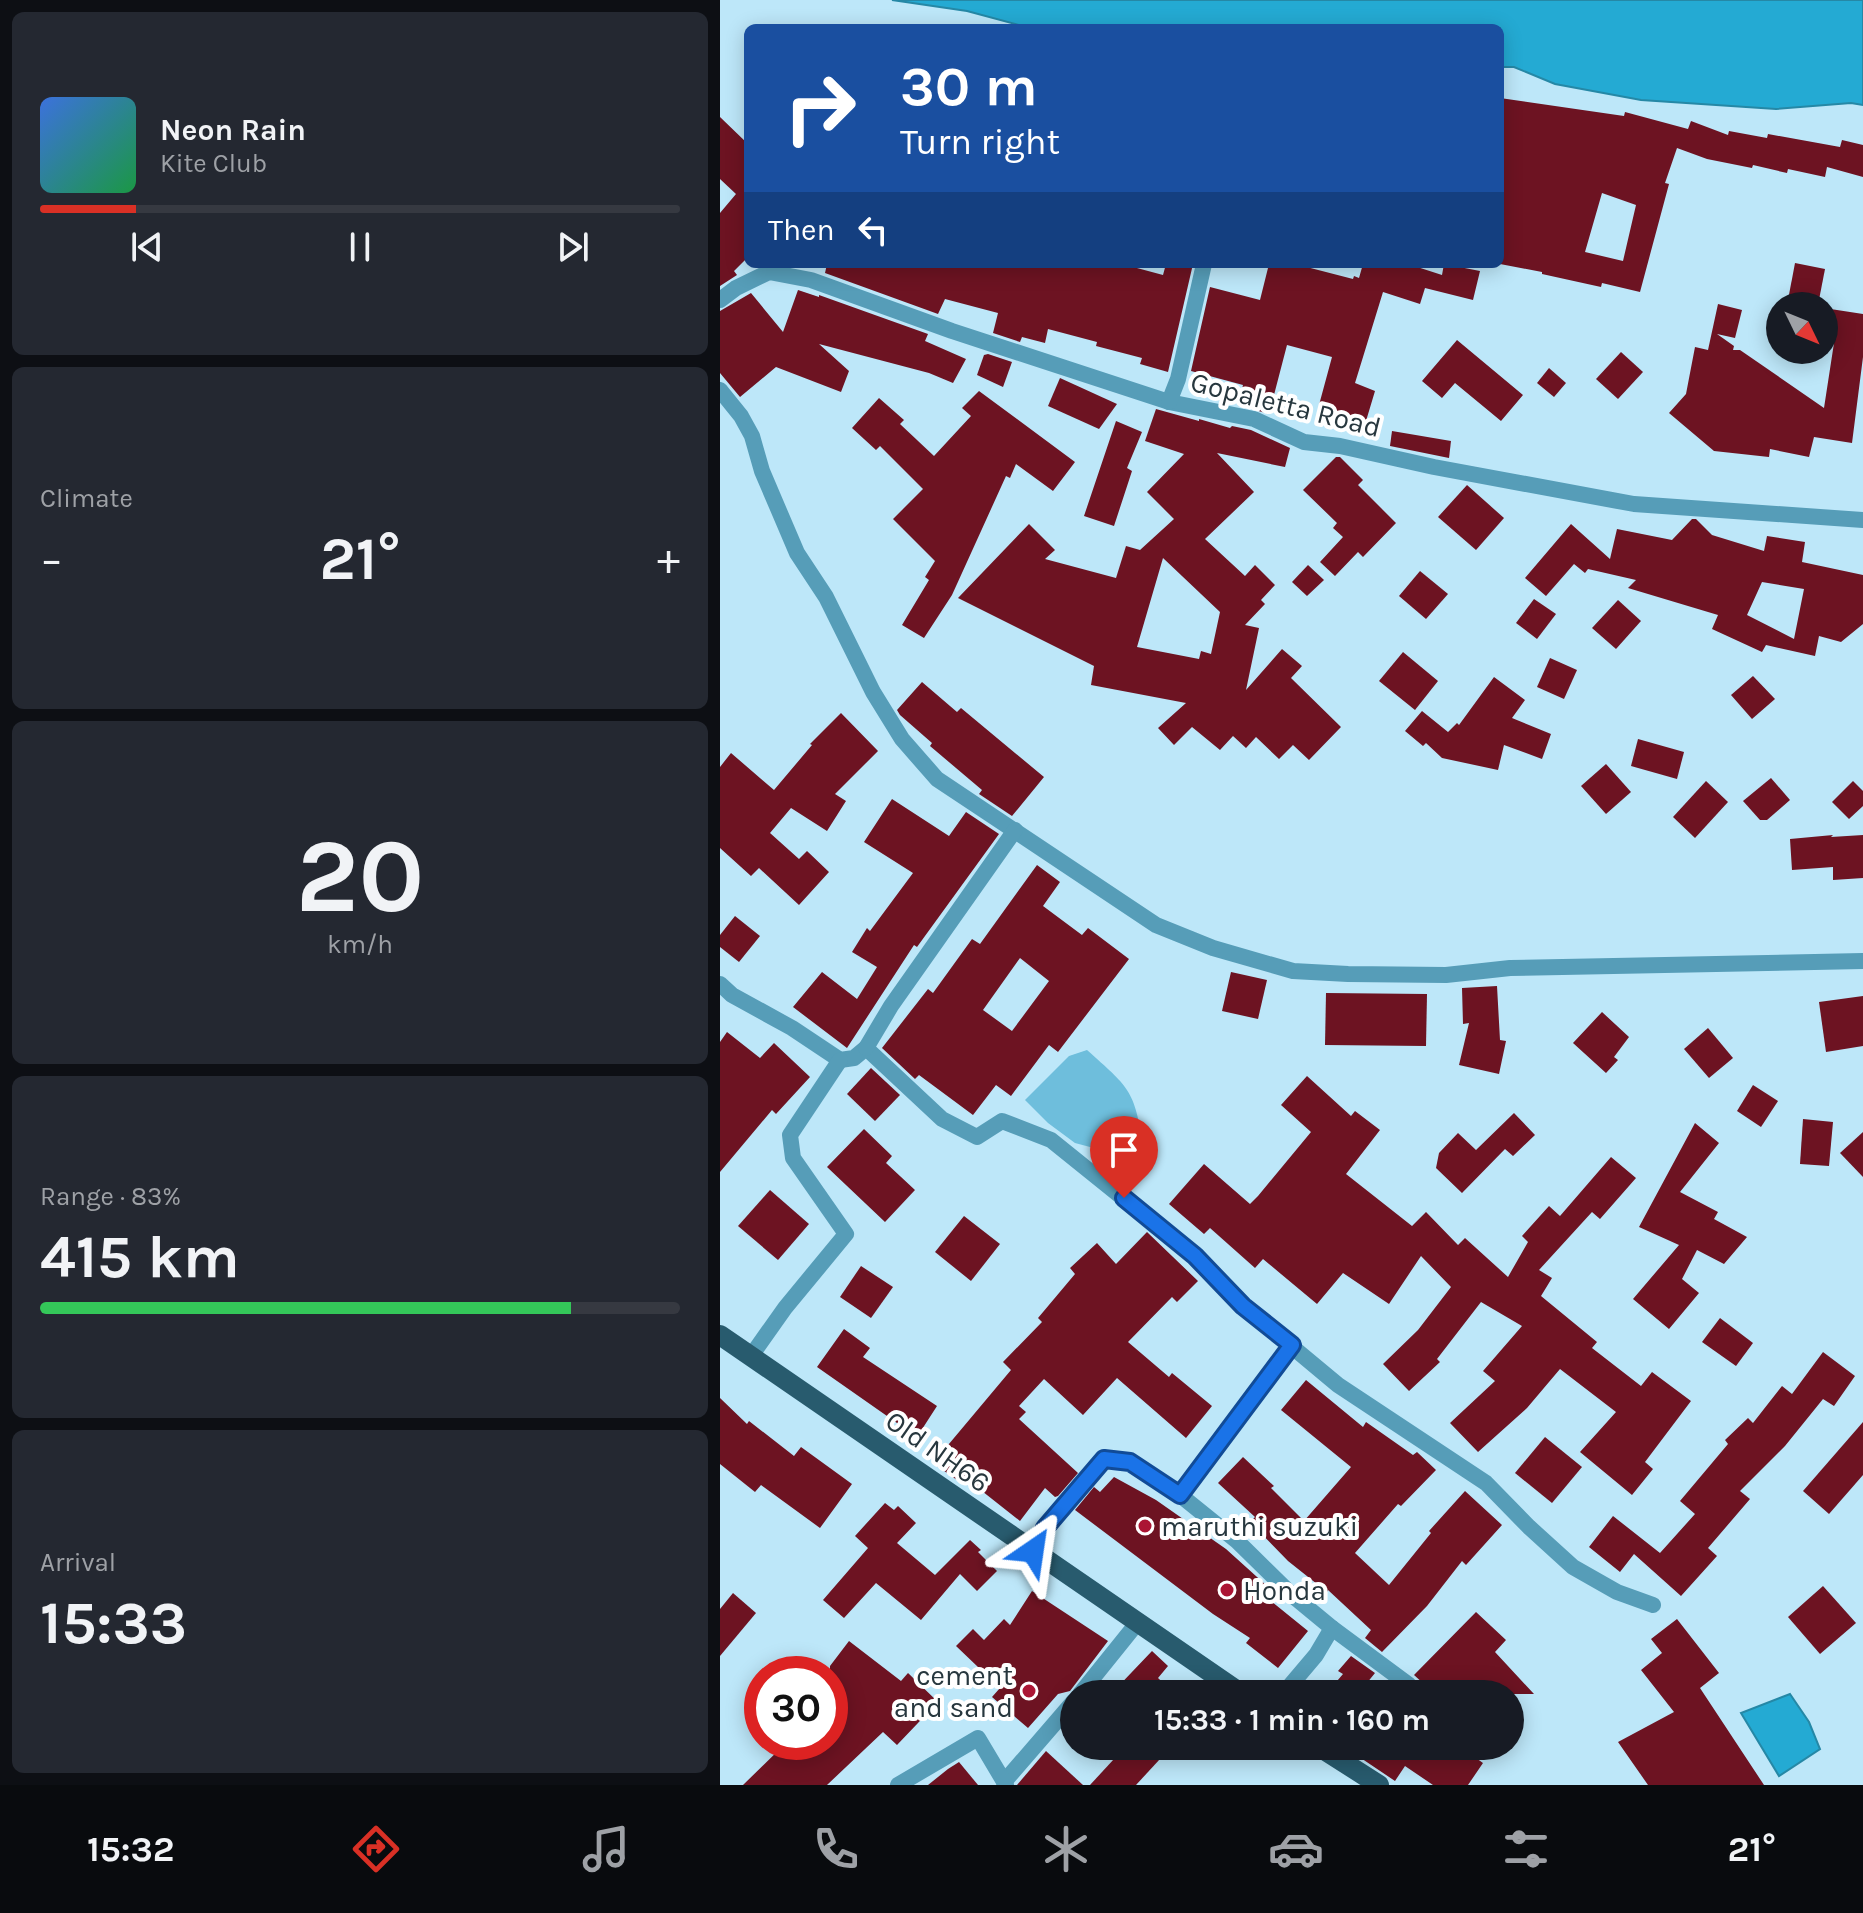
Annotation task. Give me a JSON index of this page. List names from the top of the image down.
{
  "streets": {
    "main road": ["Old NH66"],
    "street": ["Gopaletta Road"]
  },
  "places": ["maruthi suzuki", "Honda", "cement and sand"],
  "north": "bottom right",
  "page": {
    "turn": ["30 m", "Turn right"],
    "song": ["Neon Rain", "Kite Club"],
    "then": "Then",
    "tile": [
      "Climate",
      ["20", "km/h"],
      ["Range · 83%", "415 km"],
      ["Arrival", "15:33"]
    ],
    "heat": ["−", "21°", "+"],
    "limit": "30",
    "trip": "15:33 · 1 min · 160 m",
    "tabs": ["15:32", "21°"]
  }
}
